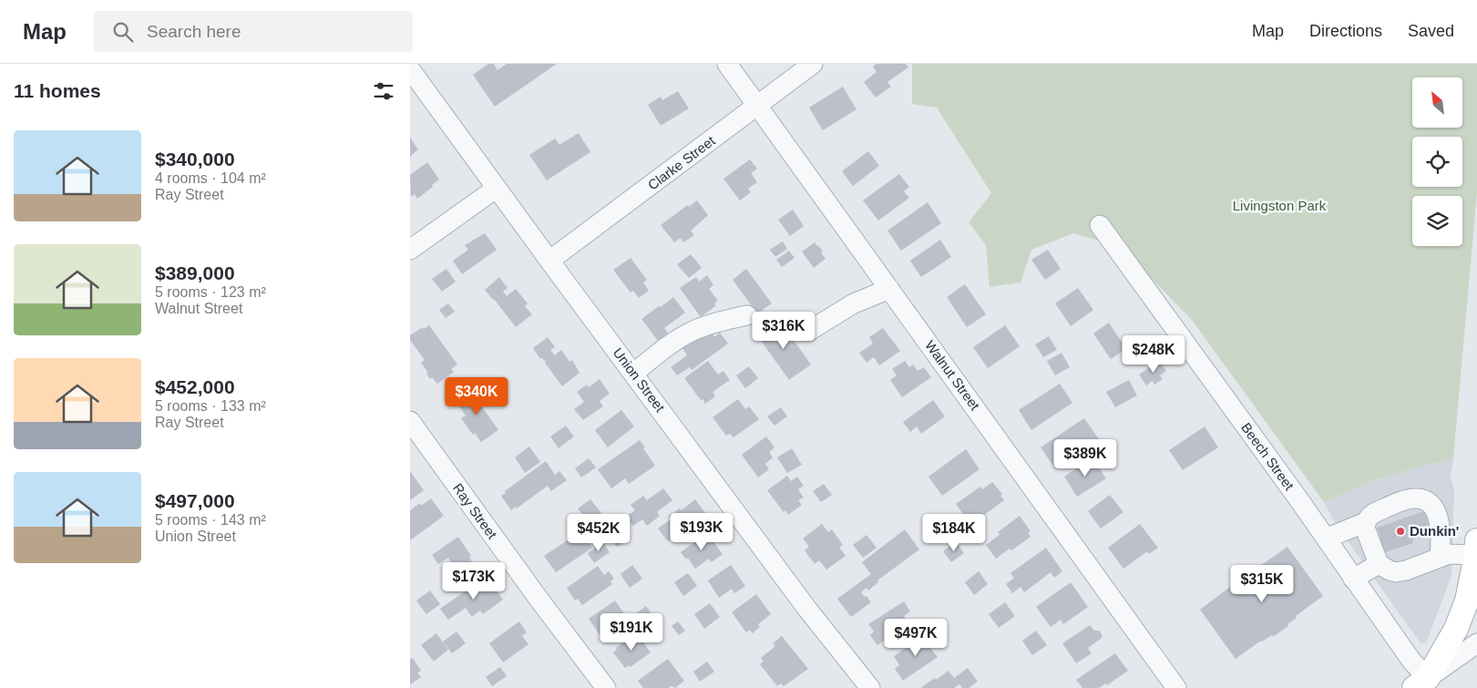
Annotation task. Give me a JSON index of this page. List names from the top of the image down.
{
  "streets": {
    "street": [
      "Clarke Street",
      "Walnut Street",
      "Union Street",
      "Beech Street",
      "Ray Street"
    ]
  },
  "crossings": [
    ["Clarke Street", "Walnut Street"],
    ["Clarke Street", "Union Street"]
  ],
  "parks": ["Livingston Park"],
  "places": ["Dunkin'"],
  "north": "top left",
  "page": {
    "header": "Map",
    "search": "Search here",
    "nav": ["Map", "Directions", "Saved"],
    "heading": "11 homes",
    "list": [
      {
        "name": "$340,000",
        "note": "4 rooms · 104 m² · Ray Street"
      },
      {
        "name": "$389,000",
        "note": "5 rooms · 123 m² · Walnut Street"
      },
      {
        "name": "$452,000",
        "note": "5 rooms · 133 m² · Ray Street"
      },
      {
        "name": "$497,000",
        "note": "5 rooms · 143 m² · Union Street"
      }
    ],
    "price": [
      "$316K",
      "$248K",
      "$340K",
      "$389K",
      "$193K",
      "$452K",
      "$184K",
      "$173K",
      "$315K",
      "$191K",
      "$497K"
    ]
  }
}
